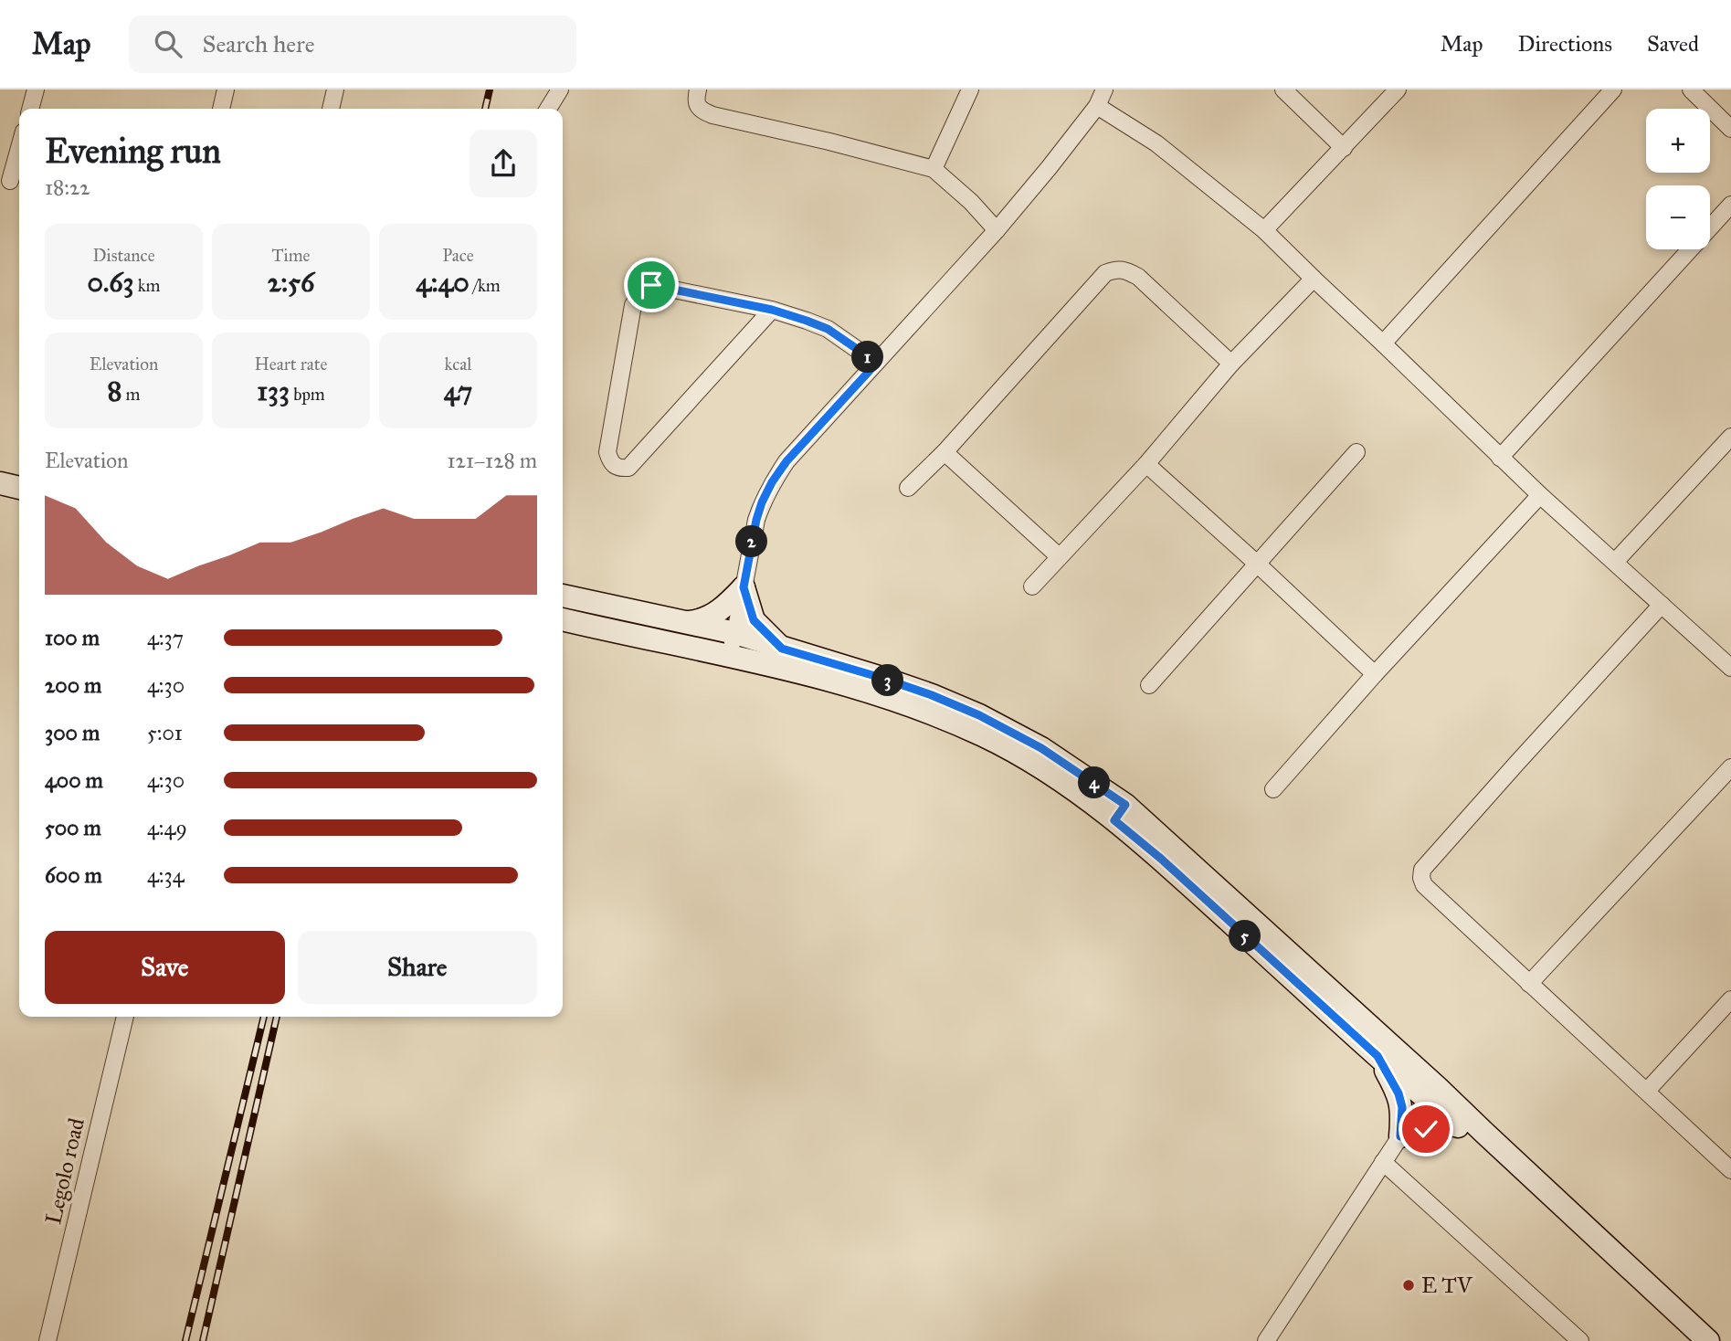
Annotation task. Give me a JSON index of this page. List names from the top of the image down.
{
  "streets": {
    "street": ["Legolo road"]
  },
  "places": ["E TV"],
  "page": {
    "header": "Map",
    "search": "Search here",
    "nav": ["Map", "Directions", "Saved"],
    "map_buttons": ["+", "−"],
    "heading": ["Evening run", "18:22"],
    "stats": [
      ["Distance", "0.63 km"],
      ["Time", "2:56"],
      ["Pace", "4:40 /km"],
      ["Elevation", "8 m"],
      ["Heart rate", "133 bpm"],
      ["kcal", "47"]
    ],
    "pins": [
      "1",
      "2",
      "3",
      "4",
      "5"
    ],
    "chart": ["Elevation", "121–128 m"],
    "list": [
      {
        "name": "100 m",
        "note": "4:37"
      },
      {
        "name": "200 m",
        "note": "4:30"
      },
      {
        "name": "300 m",
        "note": "5:01"
      },
      {
        "name": "400 m",
        "note": "4:30"
      },
      {
        "name": "500 m",
        "note": "4:49"
      },
      {
        "name": "600 m",
        "note": "4:34"
      }
    ],
    "buttons": ["Save", "Share"]
  }
}
